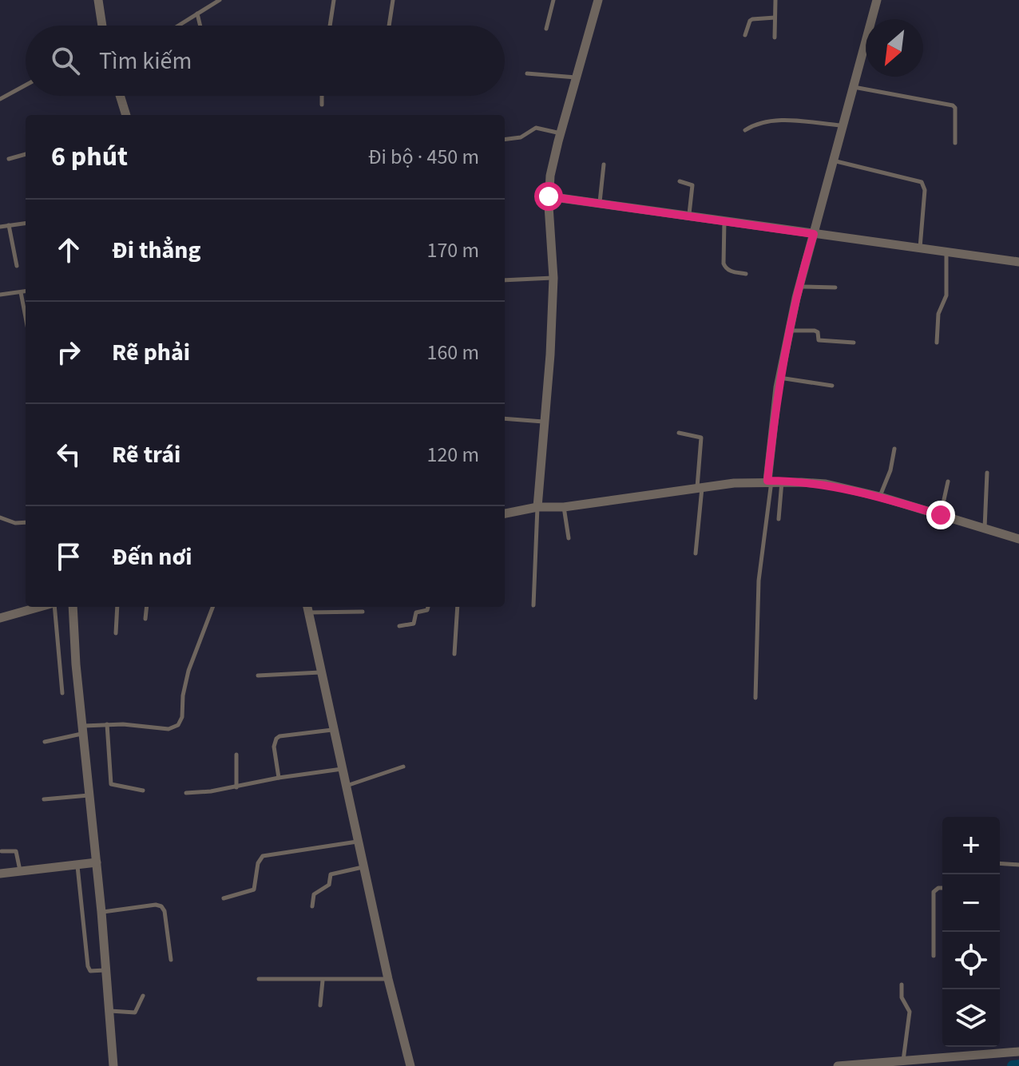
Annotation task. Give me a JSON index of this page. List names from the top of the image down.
{
  "north": "bottom left",
  "page": {
    "search": "Tìm kiếm",
    "heading": ["6 phút", "Đi bộ · 450 m"],
    "list": [
      ["Đi thẳng", "170 m"],
      ["Rẽ phải", "160 m"],
      ["Rẽ trái", "120 m"],
      "Đến nơi"
    ],
    "map_buttons": ["+", "−"]
  }
}
